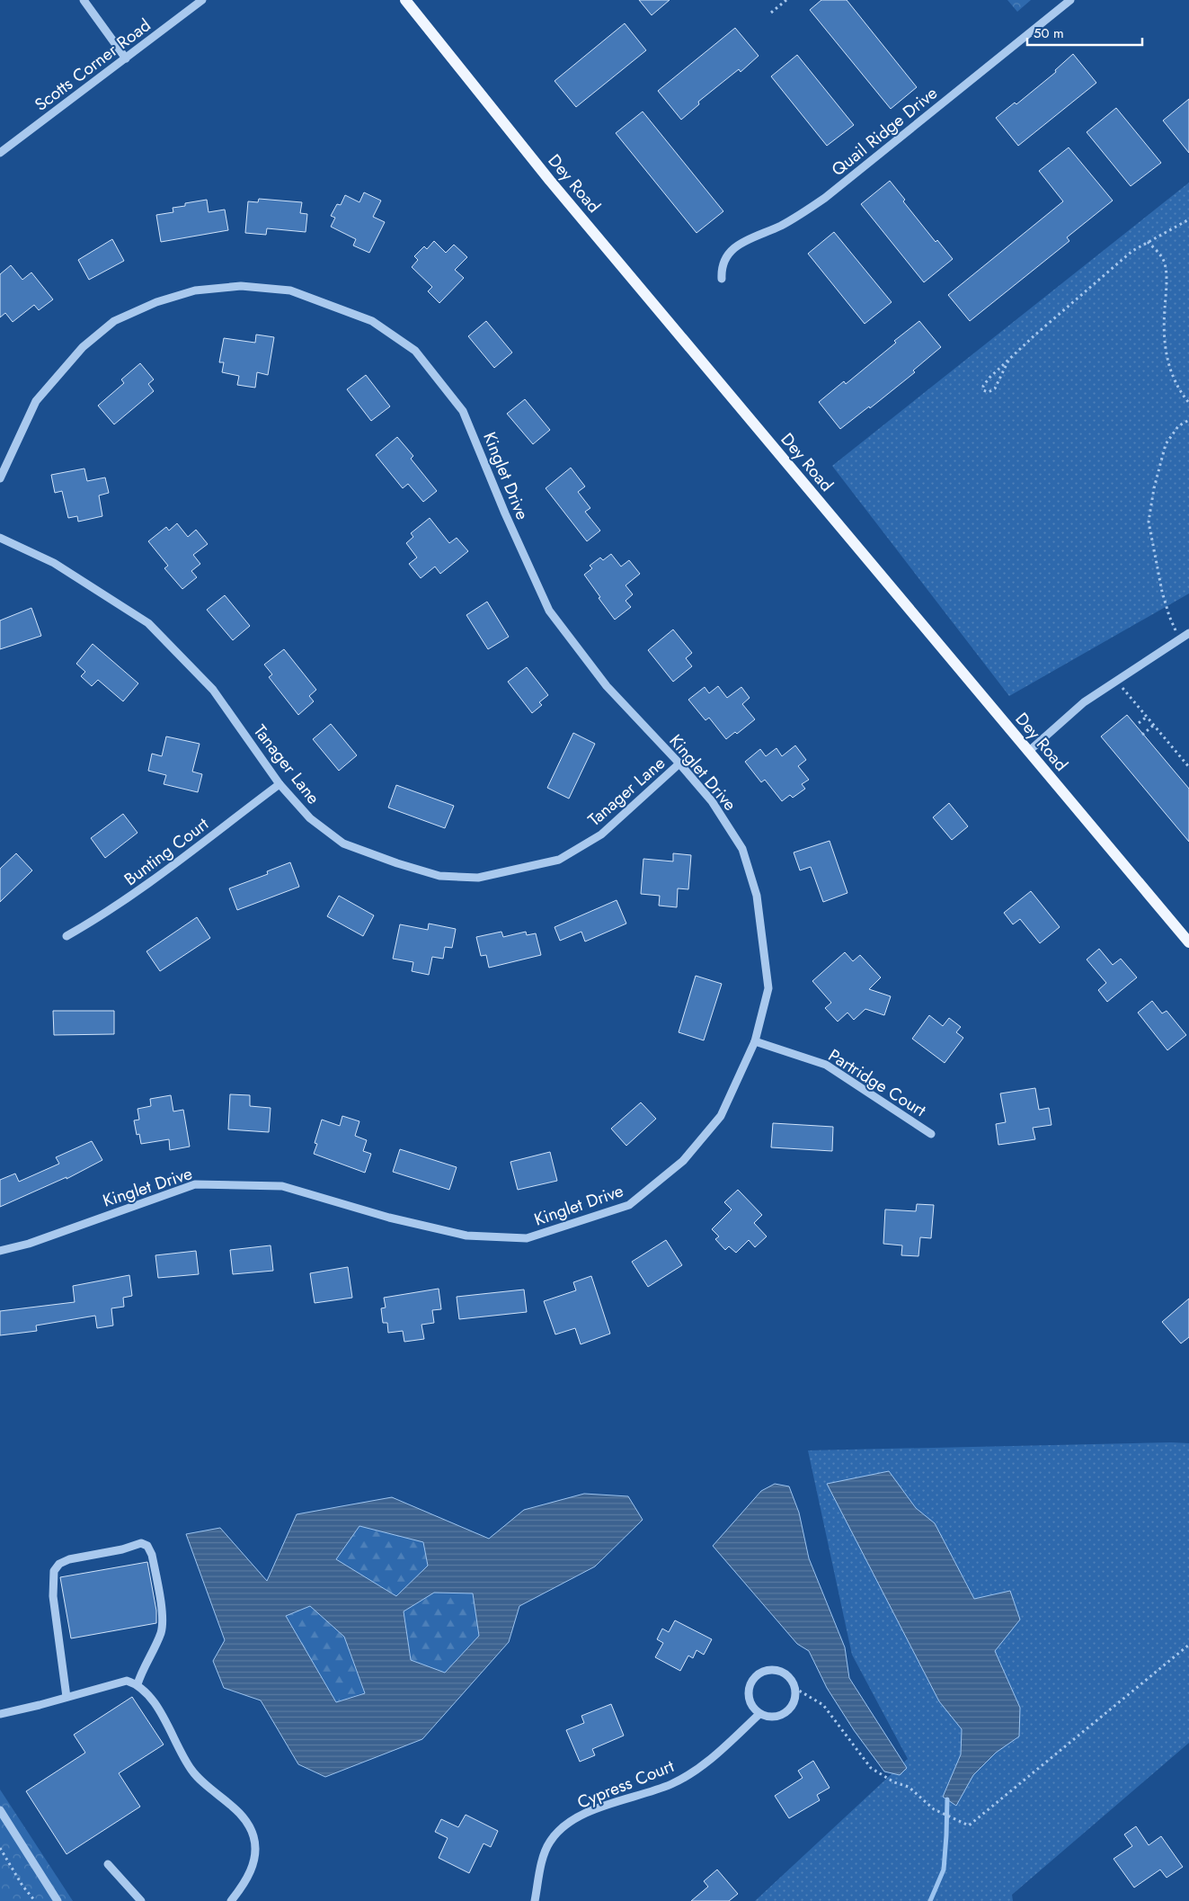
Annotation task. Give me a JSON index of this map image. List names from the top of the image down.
{
  "streets": {
    "main road": ["Dey Road"],
    "street": [
      "Scotts Corner Road",
      "Quail Ridge Drive",
      "Kinglet Drive",
      "Tanager Lane",
      "Bunting Court",
      "Partridge Court",
      "Cypress Court"
    ]
  },
  "crossings": [
    ["Kinglet Drive", "Tanager Lane"],
    ["Kinglet Drive", "Partridge Court"],
    ["Tanager Lane", "Bunting Court"]
  ],
  "scale_bar": "50 m"
}
